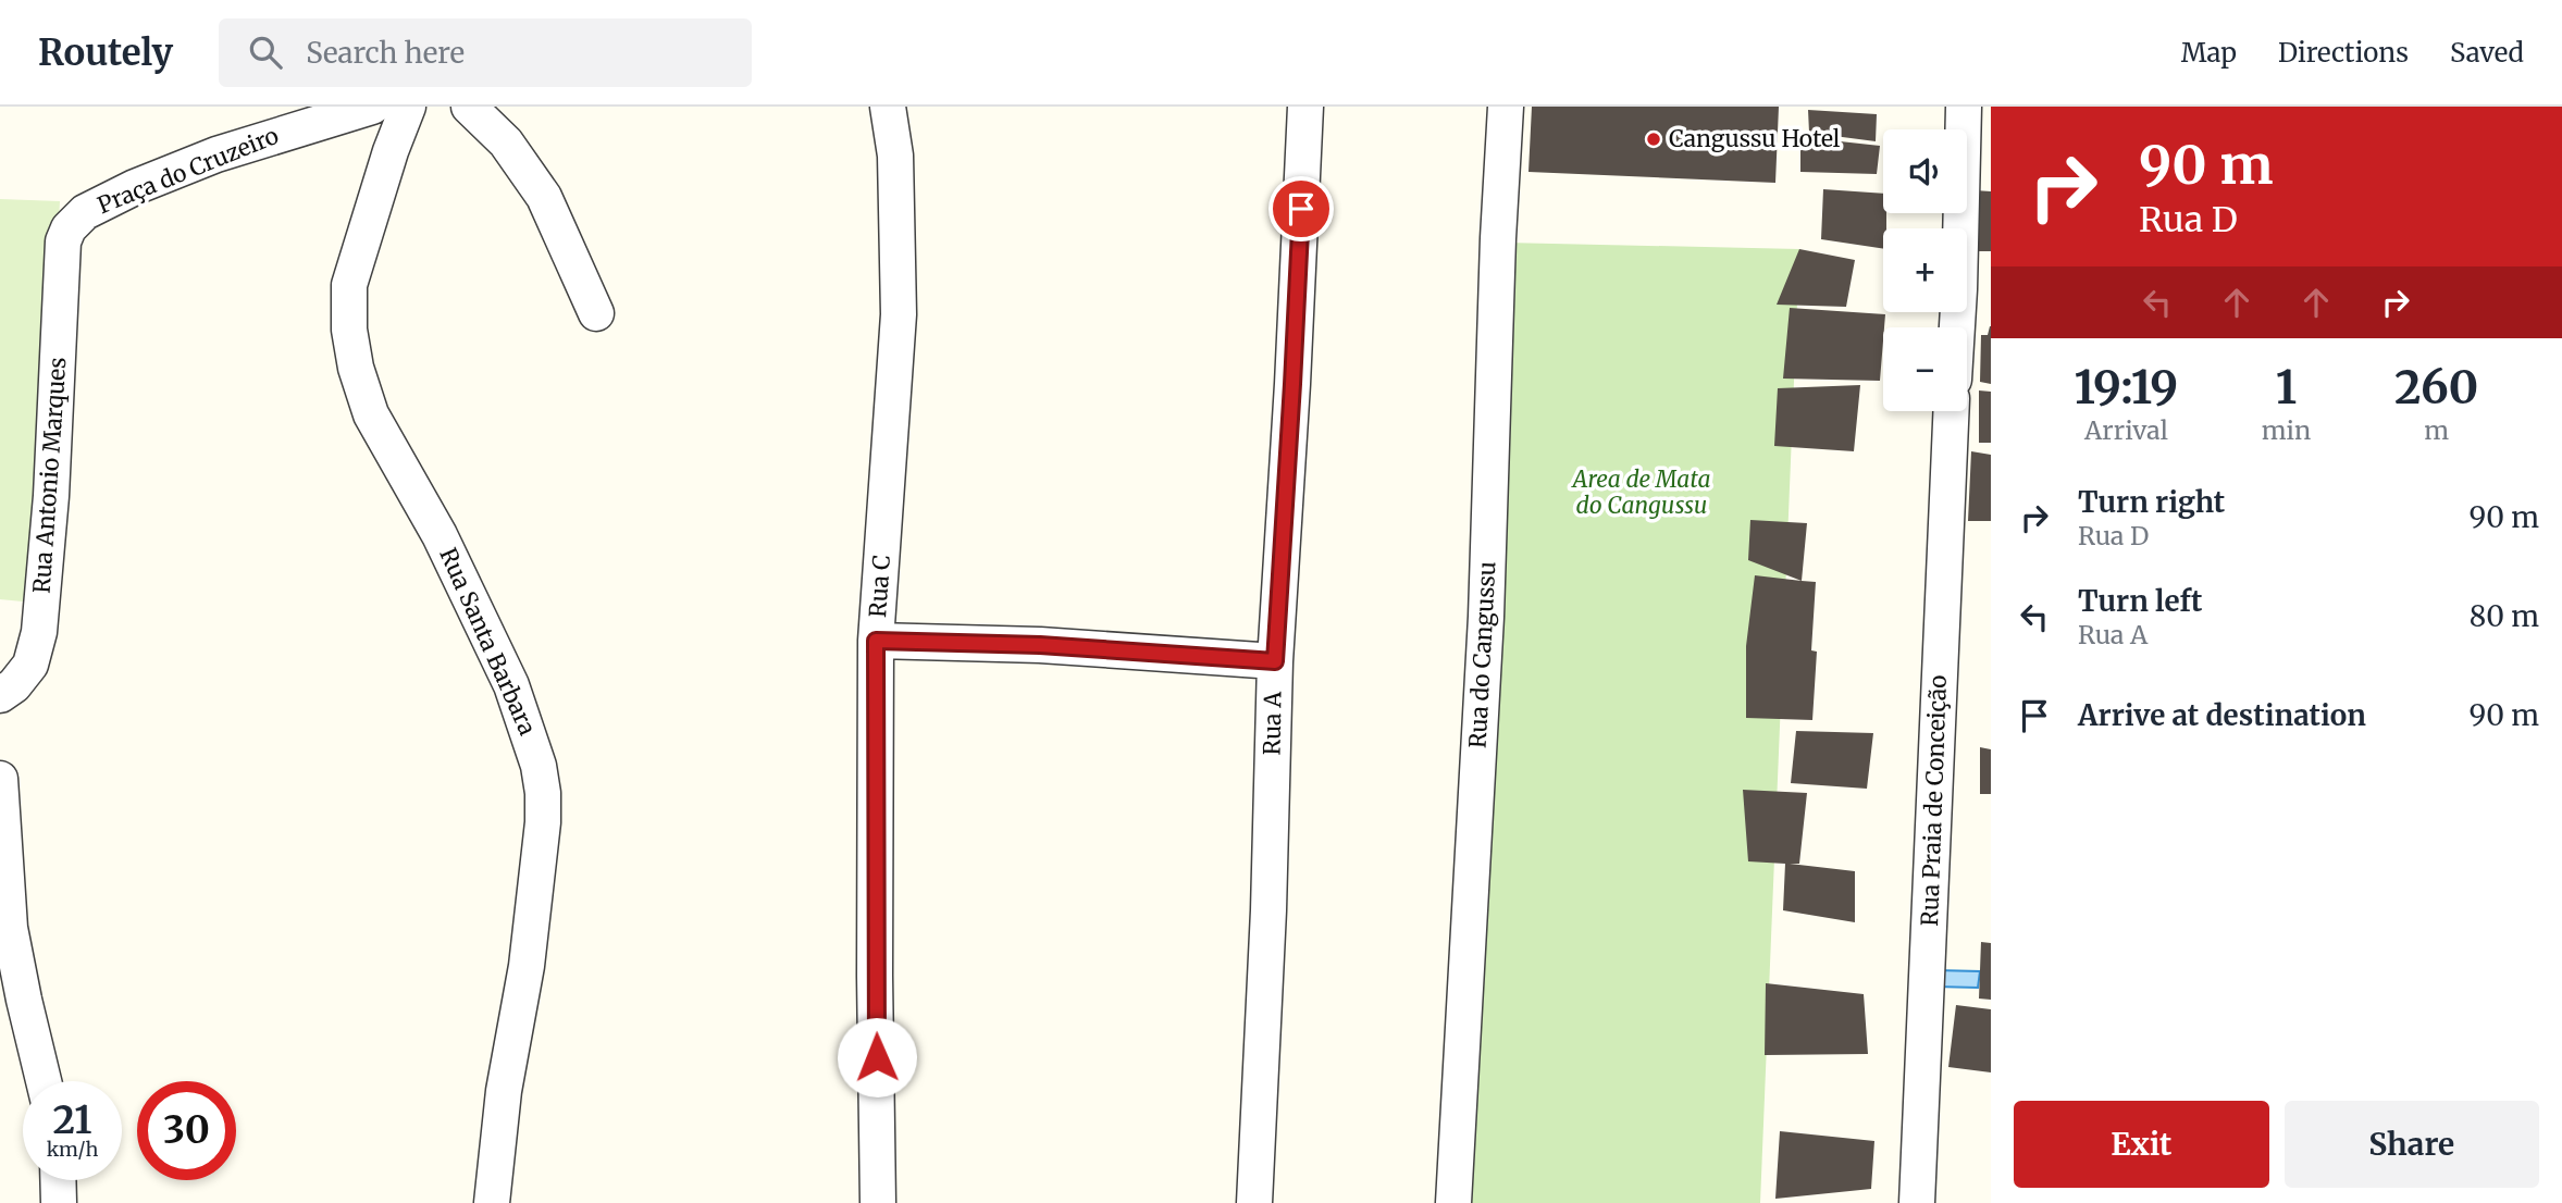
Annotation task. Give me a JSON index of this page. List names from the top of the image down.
{
  "streets": {
    "street": [
      "Praça do Cruzeiro",
      "Rua Antonio Marques",
      "Rua C",
      "Rua Santa Barbara",
      "Rua do Cangussu",
      "Rua A",
      "Rua Praia de Conceição"
    ]
  },
  "crossings": [
    ["Praça do Cruzeiro", "Rua Antonio Marques"]
  ],
  "parks": ["Area de Mata do Cangussu"],
  "places": ["Cangussu Hotel"],
  "page": {
    "header": "Routely",
    "search": "Search here",
    "nav": ["Map", "Directions", "Saved"],
    "turn": ["90 m", "Rua D"],
    "map_buttons": ["+", "−"],
    "eta": [
      "19:19",
      "Arrival",
      "1",
      "min",
      "260",
      "m"
    ],
    "list": [
      {
        "name": "Turn right",
        "note": "Rua D",
        "value": "90 m"
      },
      {
        "name": "Turn left",
        "note": "Rua A",
        "value": "80 m"
      },
      {
        "name": "Arrive at destination",
        "value": "90 m"
      }
    ],
    "speed": "21 km/h",
    "limit": "30",
    "buttons": ["Exit", "Share"]
  }
}
